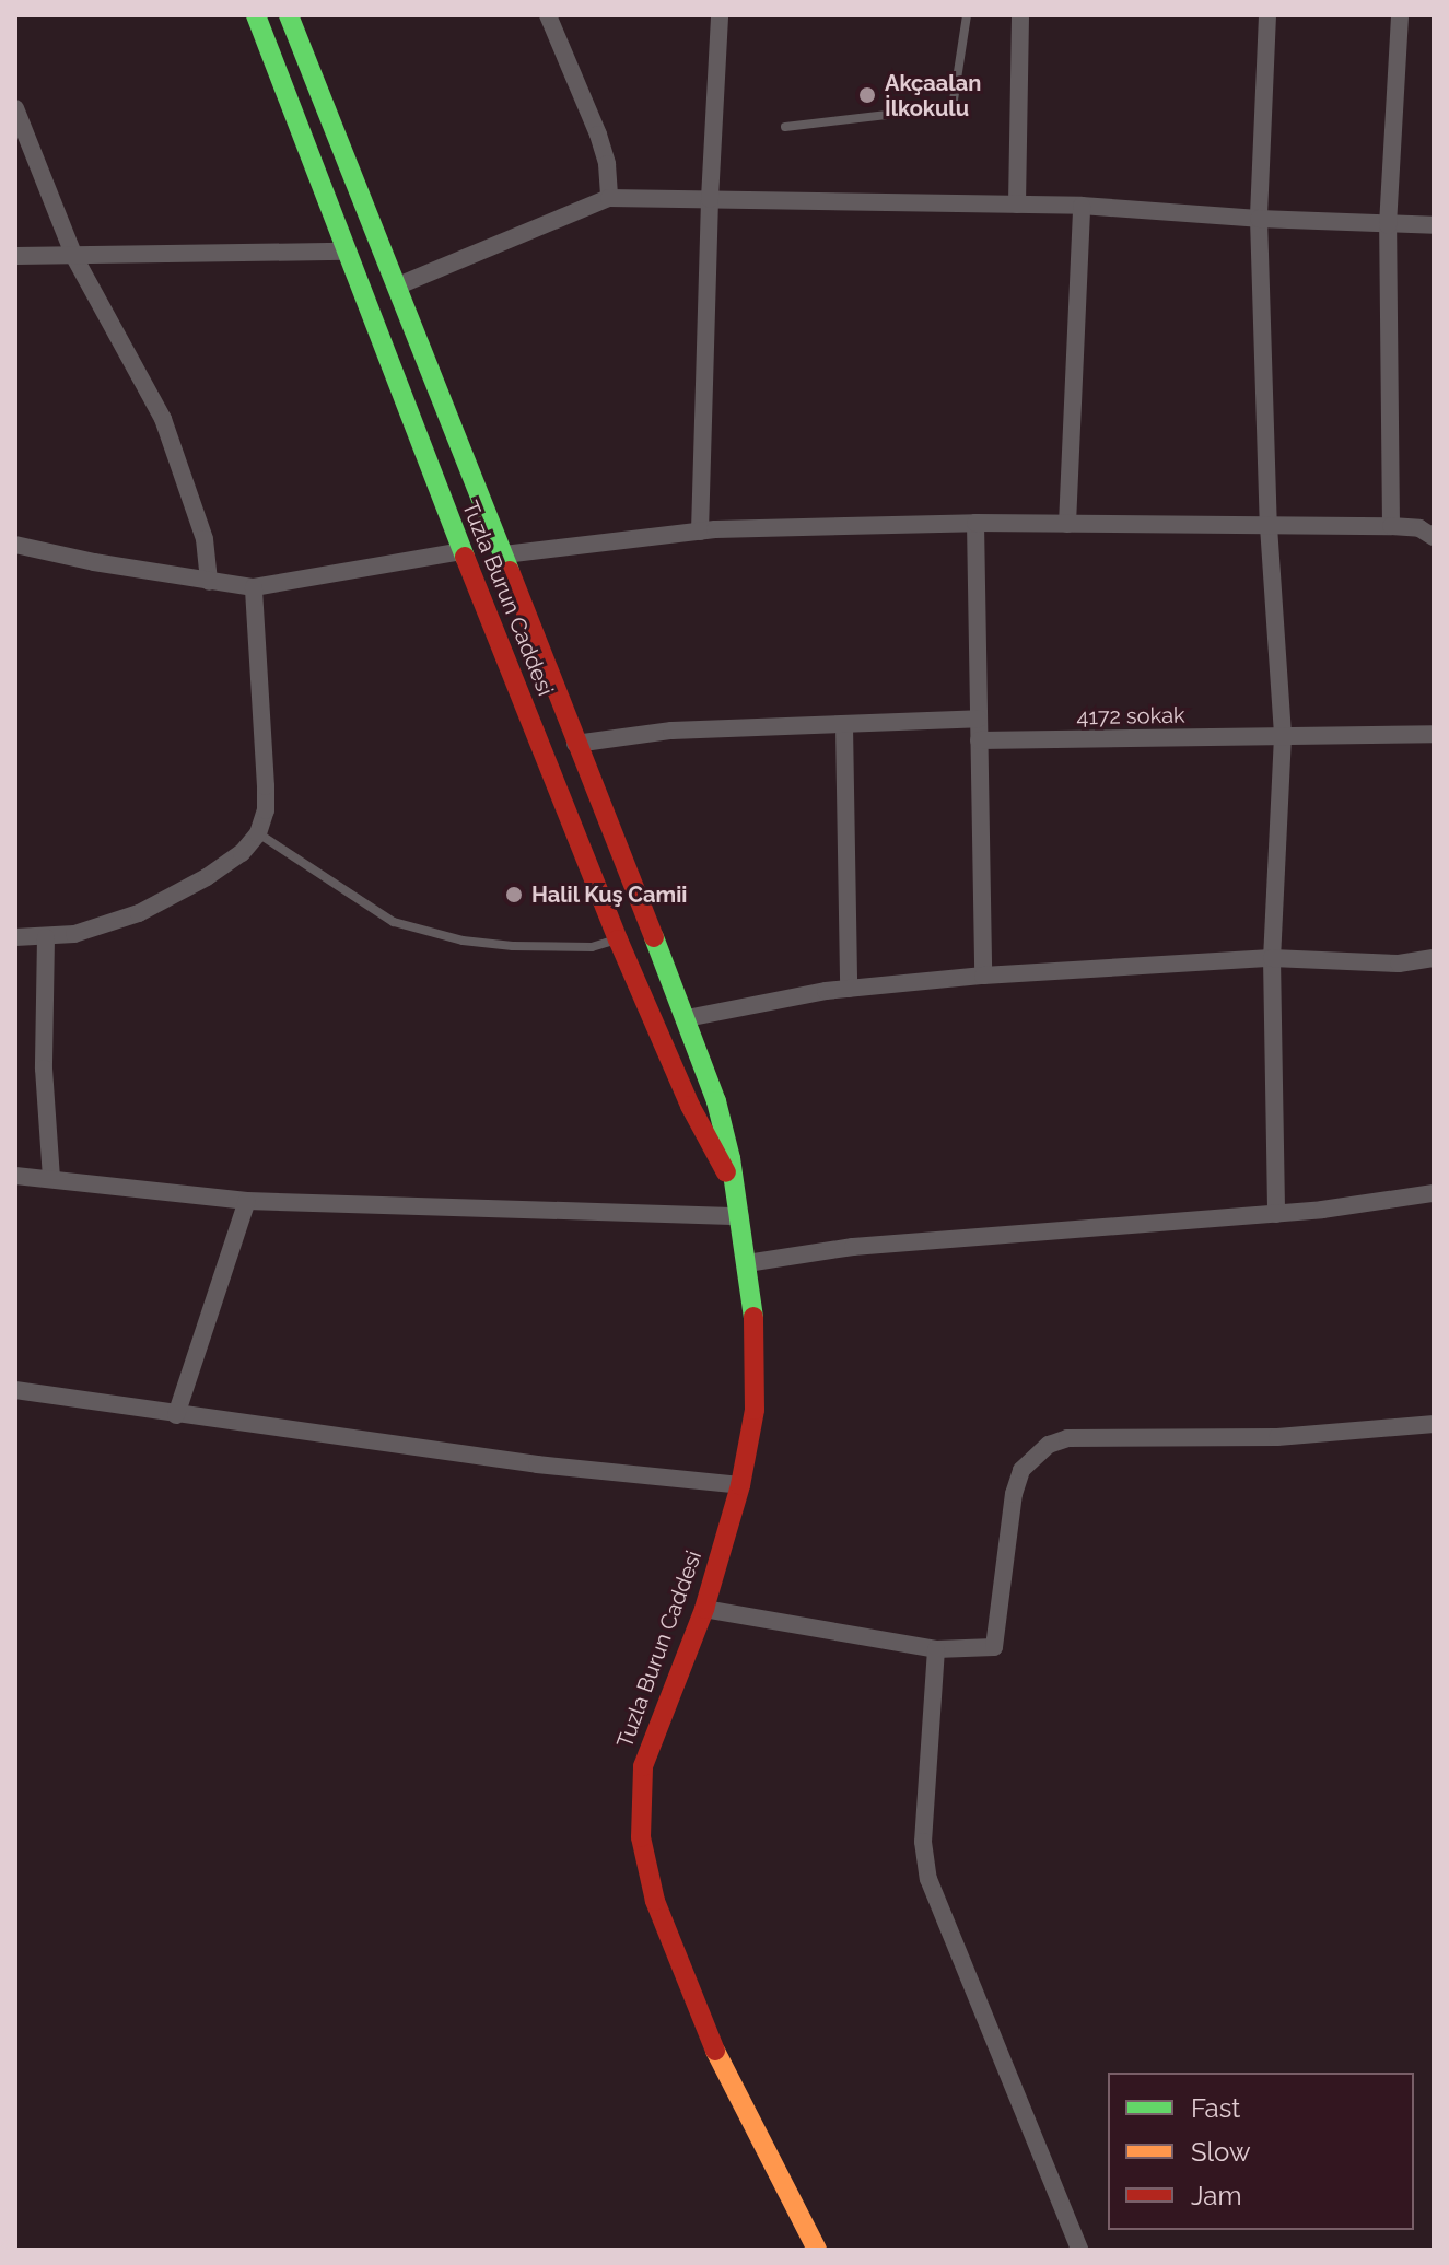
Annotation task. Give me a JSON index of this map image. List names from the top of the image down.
{
  "streets": {
    "main road": ["Tuzla Burun Caddesi"],
    "street": ["4172 sokak"]
  },
  "places": ["Akçaalan İlkokulu", "Halil Kuş Camii"],
  "legend": ["Fast", "Slow", "Jam"]
}
